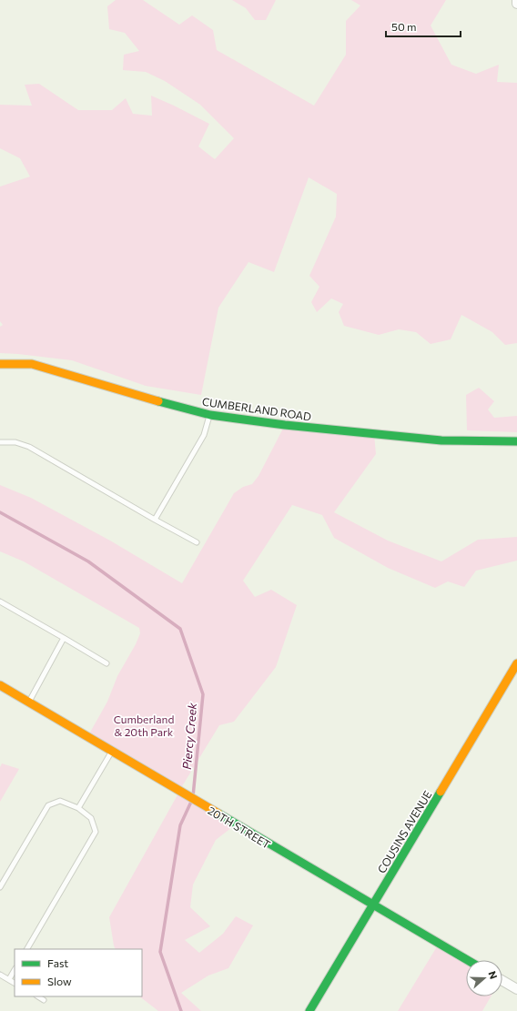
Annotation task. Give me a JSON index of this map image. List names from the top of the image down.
{
  "streets": {
    "street": ["CUMBERLAND ROAD", "20TH STREET", "COUSINS AVENUE"]
  },
  "crossings": [
    ["20TH STREET", "COUSINS AVENUE"]
  ],
  "water": ["Piercy Creek"],
  "parks": ["Cumberland & 20th Park"],
  "legend": ["Fast", "Slow"],
  "scale_bar": "50 m",
  "north": "right"
}
